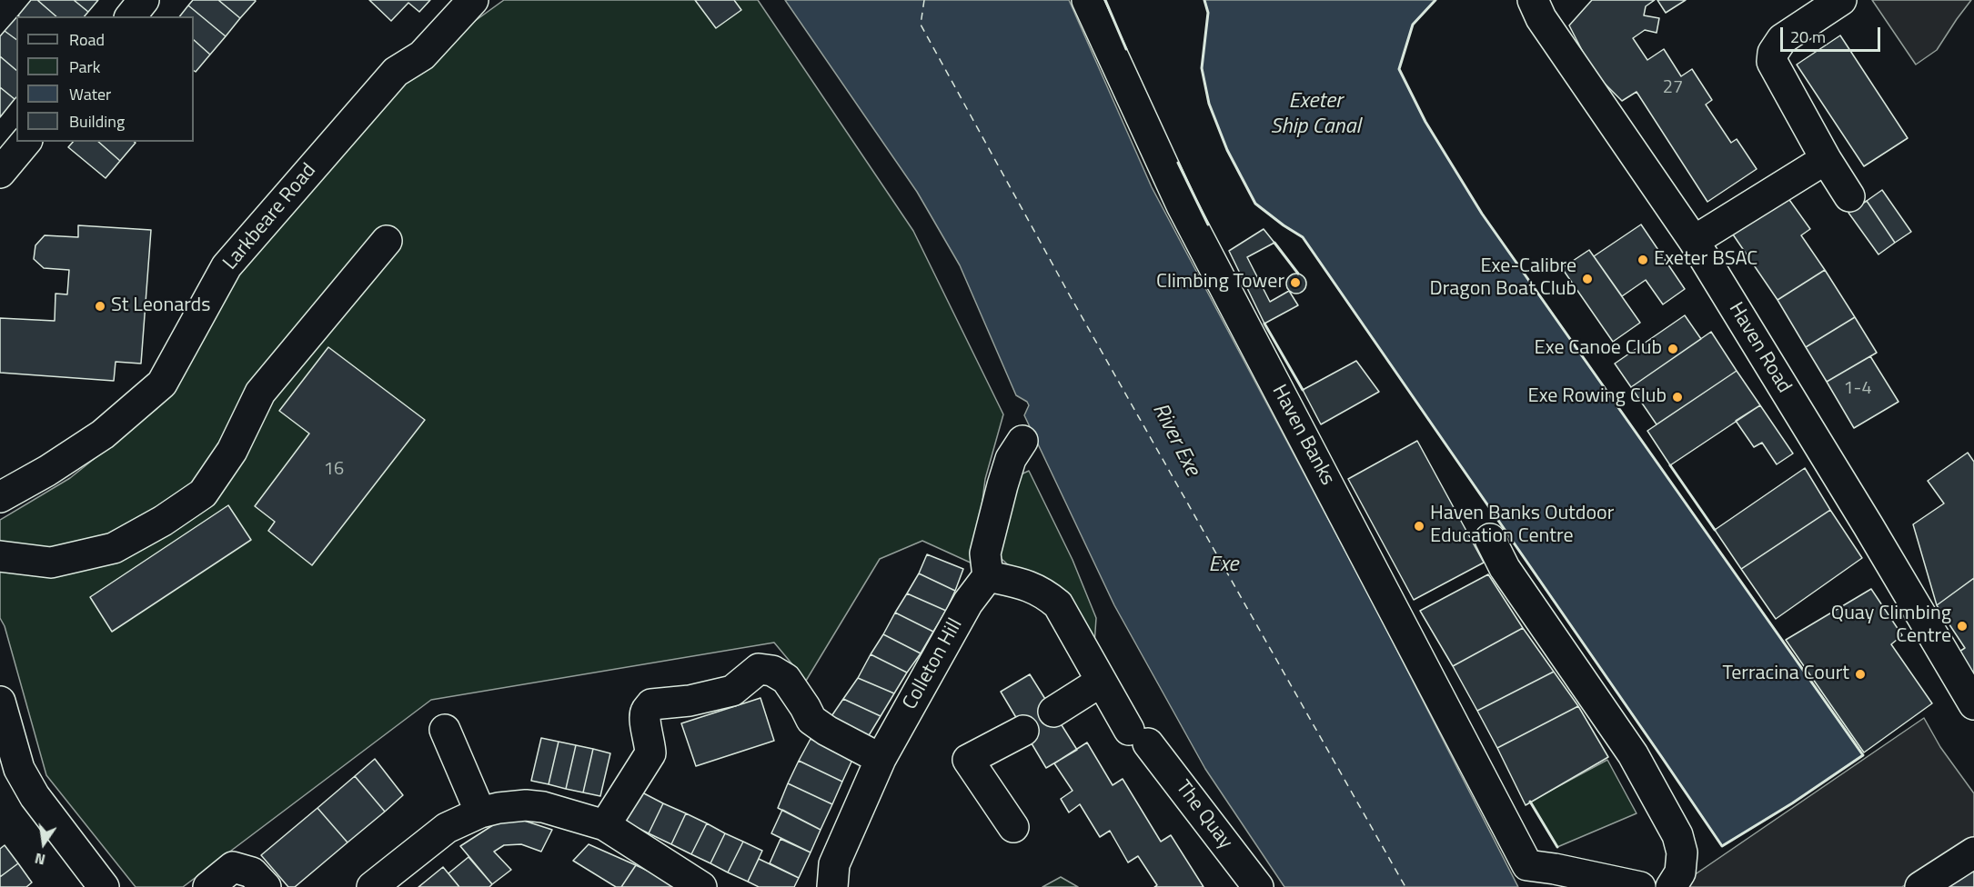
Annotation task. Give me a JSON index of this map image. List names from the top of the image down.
{
  "streets": {
    "street": [
      "Larkbeare Road",
      "Haven Road",
      "Haven Banks",
      "Colleton Hill",
      "The Quay"
    ]
  },
  "crossings": [
    ["Colleton Hill", "The Quay"]
  ],
  "water": ["Exeter Ship Canal", "River Exe", "Exe"],
  "places": [
    "Exeter BSAC",
    "Exe-Calibre Dragon Boat Club",
    "Climbing Tower",
    "St Leonards",
    "Exe Canoe Club",
    "Exe Rowing Club",
    "Haven Banks Outdoor Education Centre",
    "Quay Climbing Centre",
    "Terracina Court"
  ],
  "house_numbers": ["27", "1-4", "16"],
  "legend": [
    "Road",
    "Park",
    "Water",
    "Building"
  ],
  "scale_bar": "20 m",
  "north": "bottom"
}
